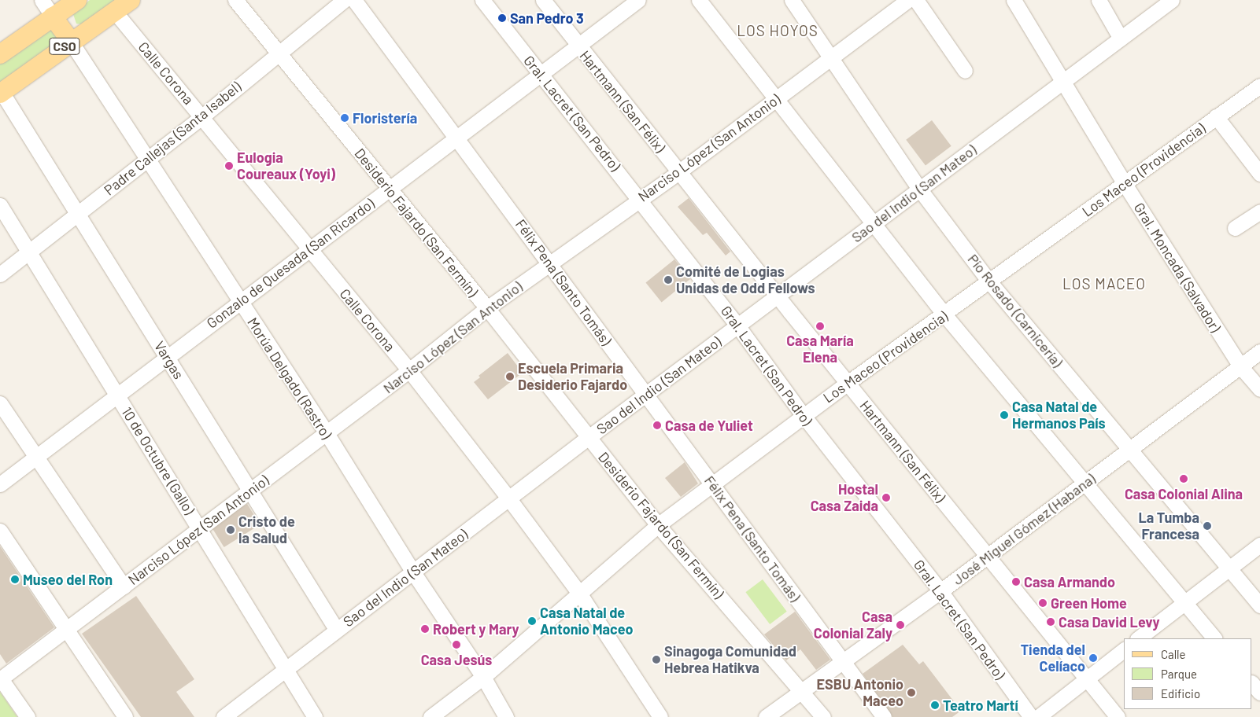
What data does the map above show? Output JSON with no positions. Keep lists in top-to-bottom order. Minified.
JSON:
{"streets":{"main road":["CSO"],"street":["Calle Corona","Hartmann (San Félix)","Gral. Lacret (San Pedro)","Padre Callejas (Santa Isabel)","Narciso López (San Antonio)","Los Maceo (Providencia)","Sao del Indio (San Mateo)","Desiderio Fajardo (San Fermín)","Gonzalo de Quesada (San Ricardo)","Gral. Moncada (Salvador)","Félix Pena (Santo Tomás)","Pío Rosado (Carnicería)","Vargas","Morúa Delgado (Rastro)","10 de Octubre (Gallo)","José Miguel Gómez (Habana)"]},"crossings":[["CSO","Calle Corona"],["CSO","Vargas"],["CSO","Morúa Delgado (Rastro)"],["Calle Corona","Padre Callejas (Santa Isabel)"],["Calle Corona","Narciso López (San Antonio)"],["Calle Corona","Los Maceo (Providencia)"],["Calle Corona","Sao del Indio (San Mateo)"],["Calle Corona","Gonzalo de Quesada (San Ricardo)"],["Hartmann (San Félix)","Narciso López (San Antonio)"],["Hartmann (San Félix)","Los Maceo (Providencia)"],["Hartmann (San Félix)","Sao del Indio (San Mateo)"],["Hartmann (San Félix)","Gonzalo de Quesada (San Ricardo)"],["Hartmann (San Félix)","José Miguel Gómez (Habana)"],["Gral. Lacret (San Pedro)","Narciso López (San Antonio)"],["Gral. Lacret (San Pedro)","Los Maceo (Providencia)"],["Gral. Lacret (San Pedro)","Sao del Indio (San Mateo)"],["Gral. Lacret (San Pedro)","Gonzalo de Quesada (San Ricardo)"],["Gral. Lacret (San Pedro)","José Miguel Gómez (Habana)"],["Padre Callejas (Santa Isabel)","Desiderio Fajardo (San Fermín)"],["Padre Callejas (Santa Isabel)","Vargas"],["Padre Callejas (Santa Isabel)","Morúa Delgado (Rastro)"],["Padre Callejas (Santa Isabel)","10 de Octubre (Gallo)"],["Narciso López (San Antonio)","Desiderio Fajardo (San Fermín)"],["Narciso López (San Antonio)","Félix Pena (Santo Tomás)"],["Narciso López (San Antonio)","Pío Rosado (Carnicería)"],["Narciso López (San Antonio)","Vargas"],["Narciso López (San Antonio)","Morúa Delgado (Rastro)"],["Narciso López (San Antonio)","10 de Octubre (Gallo)"],["Los Maceo (Providencia)","Desiderio Fajardo (San Fermín)"],["Los Maceo (Providencia)","Gral. Moncada (Salvador)"],["Los Maceo (Providencia)","Félix Pena (Santo Tomás)"],["Los Maceo (Providencia)","Pío Rosado (Carnicería)"],["Los Maceo (Providencia)","Morúa Delgado (Rastro)"],["Sao del Indio (San Mateo)","Desiderio Fajardo (San Fermín)"],["Sao del Indio (San Mateo)","Gral. Moncada (Salvador)"],["Sao del Indio (San Mateo)","Félix Pena (Santo Tomás)"],["Sao del Indio (San Mateo)","Pío Rosado (Carnicería)"],["Sao del Indio (San Mateo)","Vargas"],["Sao del Indio (San Mateo)","Morúa Delgado (Rastro)"],["Sao del Indio (San Mateo)","10 de Octubre (Gallo)"],["Desiderio Fajardo (San Fermín)","Gonzalo de Quesada (San Ricardo)"],["Desiderio Fajardo (San Fermín)","José Miguel Gómez (Habana)"],["Gonzalo de Quesada (San Ricardo)","Félix Pena (Santo Tomás)"],["Gonzalo de Quesada (San Ricardo)","Vargas"],["Gonzalo de Quesada (San Ricardo)","Morúa Delgado (Rastro)"],["Gonzalo de Quesada (San Ricardo)","10 de Octubre (Gallo)"],["Gral. Moncada (Salvador)","José Miguel Gómez (Habana)"],["Félix Pena (Santo Tomás)","José Miguel Gómez (Habana)"],["Pío Rosado (Carnicería)","José Miguel Gómez (Habana)"]],"districts":["LOS HOYOS","LOS MACEO"],"places":["San Pedro 3","Floristería","Eulogia Coureaux (Yoyi)","Comité de Logias Unidas de Odd Fellows","Casa María Elena","Escuela Primaria Desiderio Fajardo","Casa Natal de Hermanos País","Casa de Yuliet","Casa Colonial Alina","Hostal Casa Zaida","La Tumba Francesa","Cristo de la Salud","Museo del Ron","Casa Armando","Green Home","Casa Natal de Antonio Maceo","Casa David Levy","Casa Colonial Zaly","Robert y Mary","Casa Jesús","Tienda del Celíaco","Sinagoga Comunidad Hebrea Hatikva","ESBU Antonio Maceo","Teatro Martí"],"legend":["Calle","Parque","Edificio"]}
